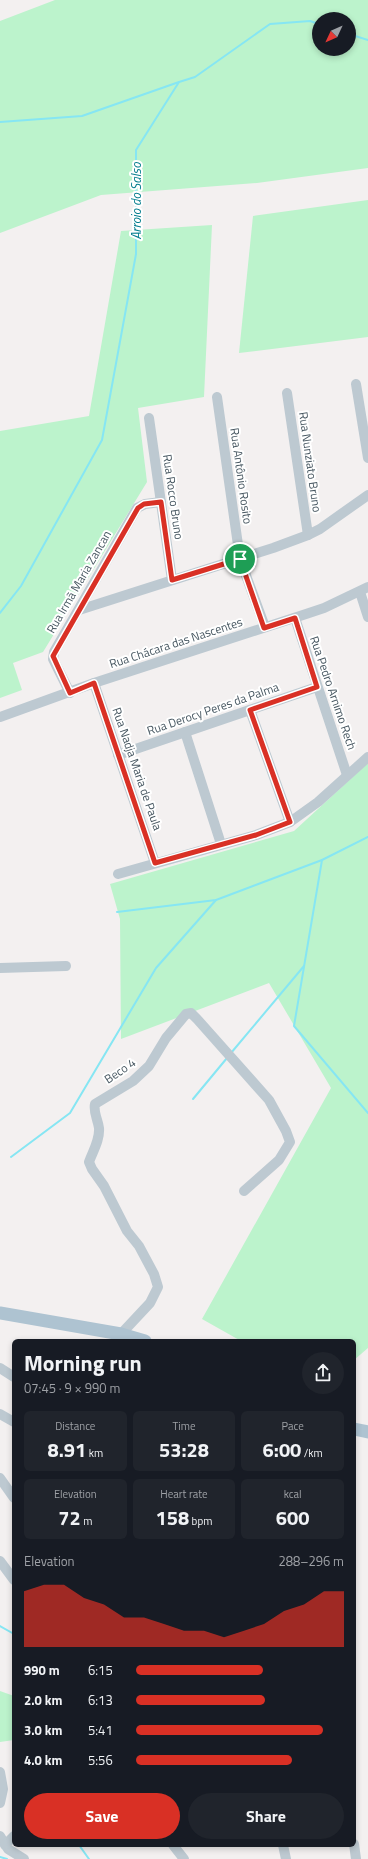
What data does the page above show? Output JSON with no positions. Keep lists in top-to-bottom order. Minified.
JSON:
{"streets":{"street":["Rua Nunziato Bruno","Rua Antônio Rosito","Rua Rocco Bruno","Rua Irmã Maria Zancan","Rua Chácara das Nascentes","Rua Pedro Arnimo Rech","Rua Derocy Peres da Palma","Rua Nadja Maria de Paula","Beco 4"]},"crossings":[["Rua Antônio Rosito","Rua Chácara das Nascentes"],["Rua Rocco Bruno","Rua Irmã Maria Zancan"],["Rua Irmã Maria Zancan","Rua Chácara das Nascentes"],["Rua Chácara das Nascentes","Rua Pedro Arnimo Rech"],["Rua Chácara das Nascentes","Rua Nadja Maria de Paula"],["Rua Pedro Arnimo Rech","Rua Derocy Peres da Palma"],["Rua Derocy Peres da Palma","Rua Nadja Maria de Paula"]],"water":["Arroio do Salso"],"north":"bottom left","page":{"heading":["Morning run","07:45 · 9 × 990 m"],"stats":[["Distance","8.91 km"],["Time","53:28"],["Pace","6:00 /km"],["Elevation","72 m"],["Heart rate","158 bpm"],["kcal","600"]],"chart":["Elevation","288–296 m"],"list":[{"name":"990 m","note":"6:15"},{"name":"2.0 km","note":"6:13"},{"name":"3.0 km","note":"5:41"},{"name":"4.0 km","note":"5:56"}],"buttons":["Save","Share"]}}
